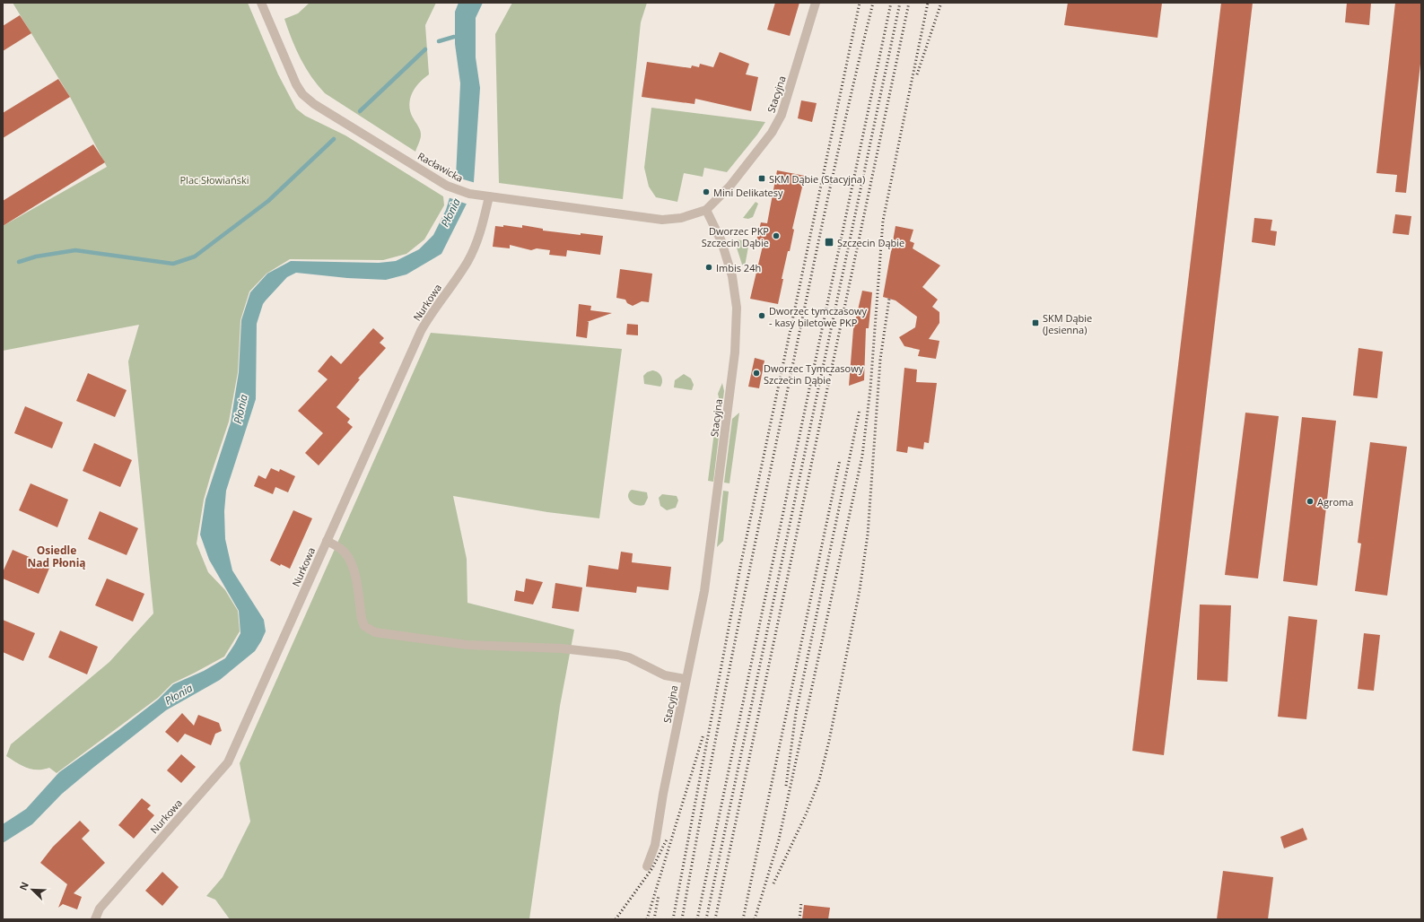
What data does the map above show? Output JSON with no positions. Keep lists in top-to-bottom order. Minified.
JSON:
{"streets":{"street":["Stacyjna","Racławicka","Nurkowa"]},"crossings":[["Stacyjna","Racławicka"],["Racławicka","Nurkowa"]],"districts":["Osiedle Nad Płonią"],"water":["Płonia"],"parks":["Plac Słowiański"],"places":{"transit":["SKM Dąbie (Stacyjna)","Szczecin Dąbie","SKM Dąbie (Jesienna)"],"other":["Mini Delikatesy","Dworzec PKP Szczecin Dąbie","Imbis 24h","Dworzec tymczasowy - kasy biletowe PKP","Dworzec Tymczasowy Szczecin Dąbie","Agroma"]},"north":"top left"}
